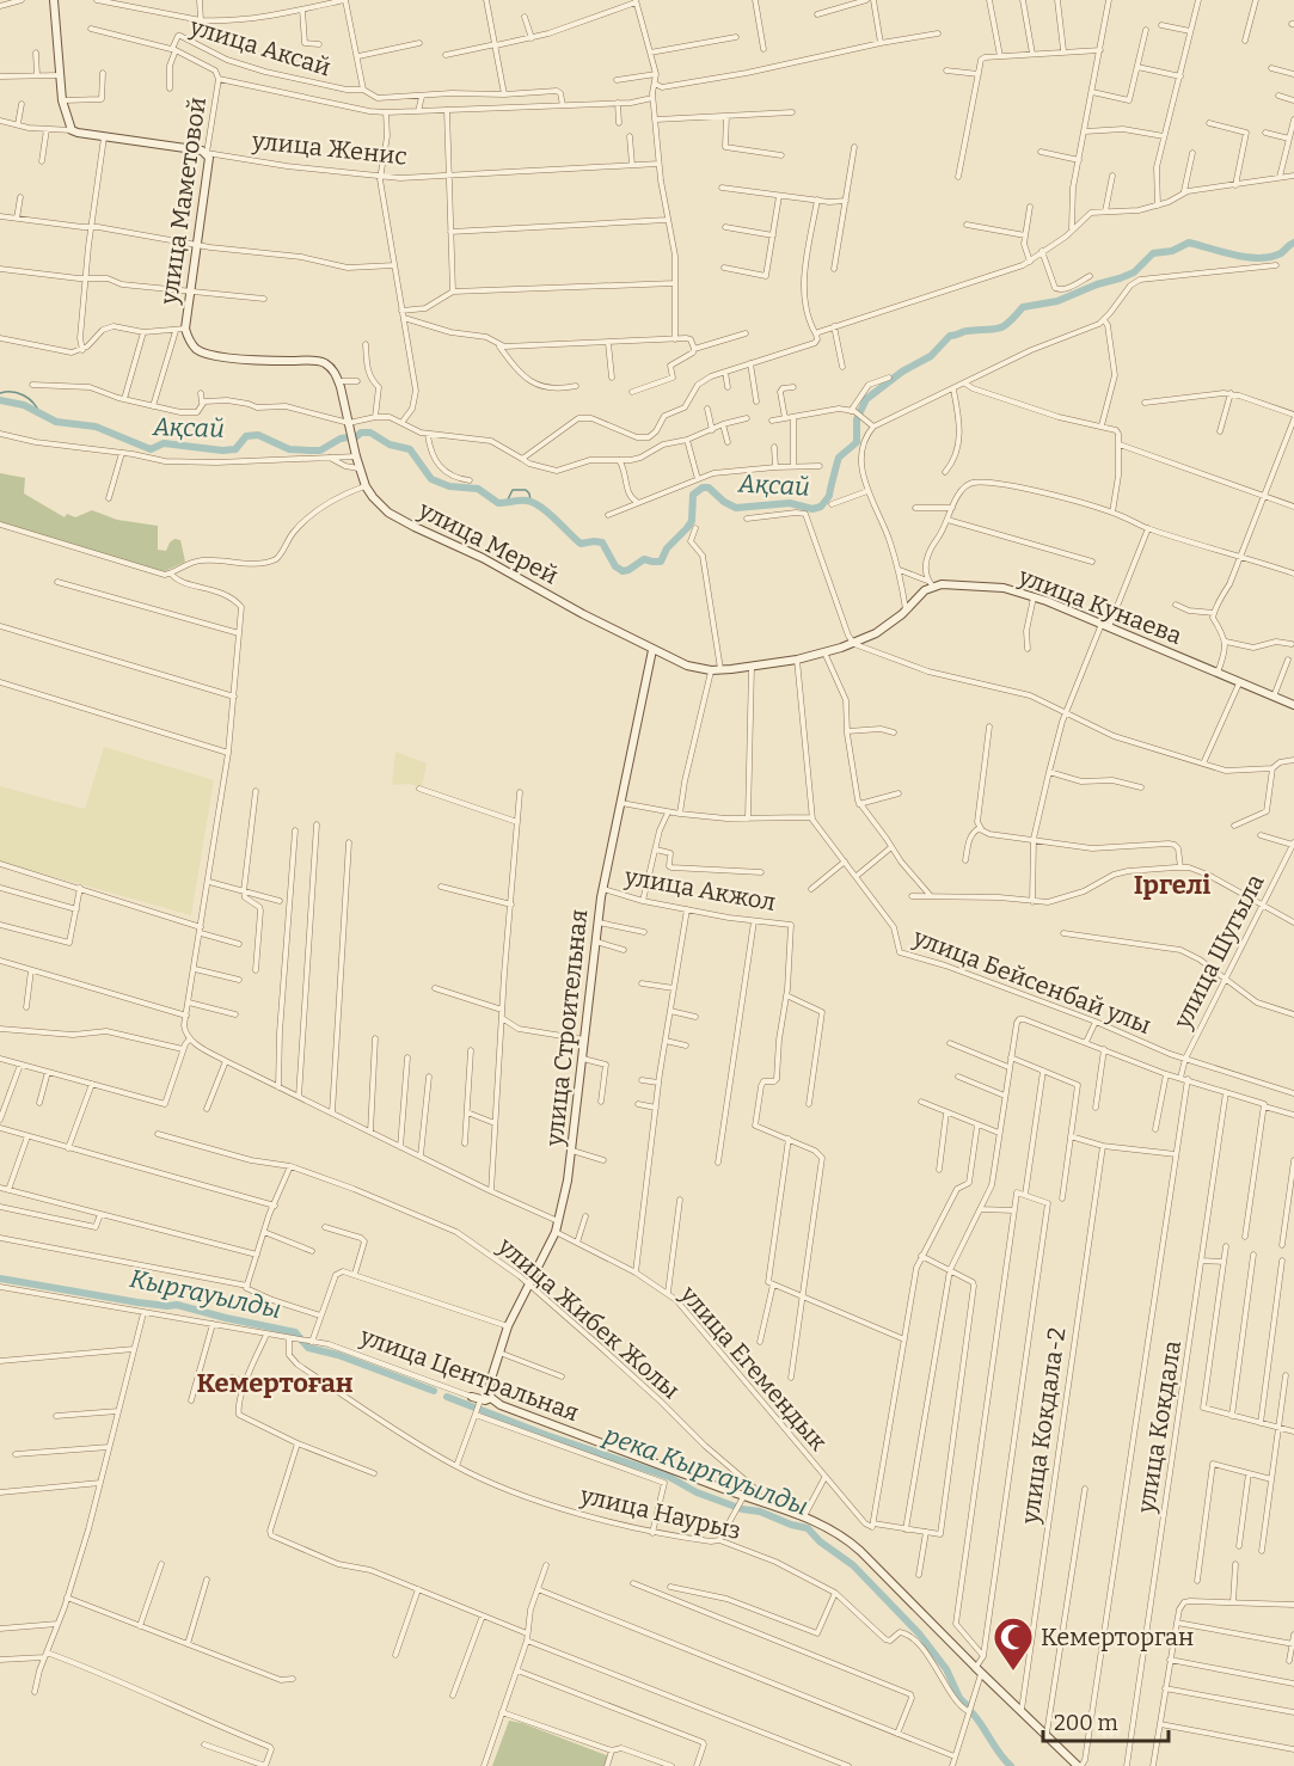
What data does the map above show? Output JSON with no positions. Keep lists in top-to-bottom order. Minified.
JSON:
{"streets":{"main road":["улица Женис","улица Маметовой","улица Мерей","улица Кунаева","улица Строительная","улица Центральная"],"street":["улица Аксай","улица Акжол","улица Шугыла","улица Бейсенбай улы","улица Жибек Жолы","улица Егемендык","улица Кокдала-2","улица Кокдала","улица Наурыз"]},"crossings":[["улица Аксай","улица Маметовой"],["улица Женис","улица Маметовой"],["улица Мерей","улица Строительная"],["улица Акжол","улица Строительная"],["улица Шугыла","улица Бейсенбай улы"],["улица Строительная","улица Жибек Жолы"],["улица Строительная","улица Егемендык"],["улица Строительная","улица Центральная"],["улица Жибек Жолы","улица Центральная"],["улица Центральная","улица Кокдала-2"],["улица Центральная","улица Наурыз"]],"districts":["Іргелі","Кемертоған"],"water":["Ақсай","Кыргауылды","река Кыргауылды"],"places":{"mosque":["Кемерторган"]},"scale_bar":"200 m"}
